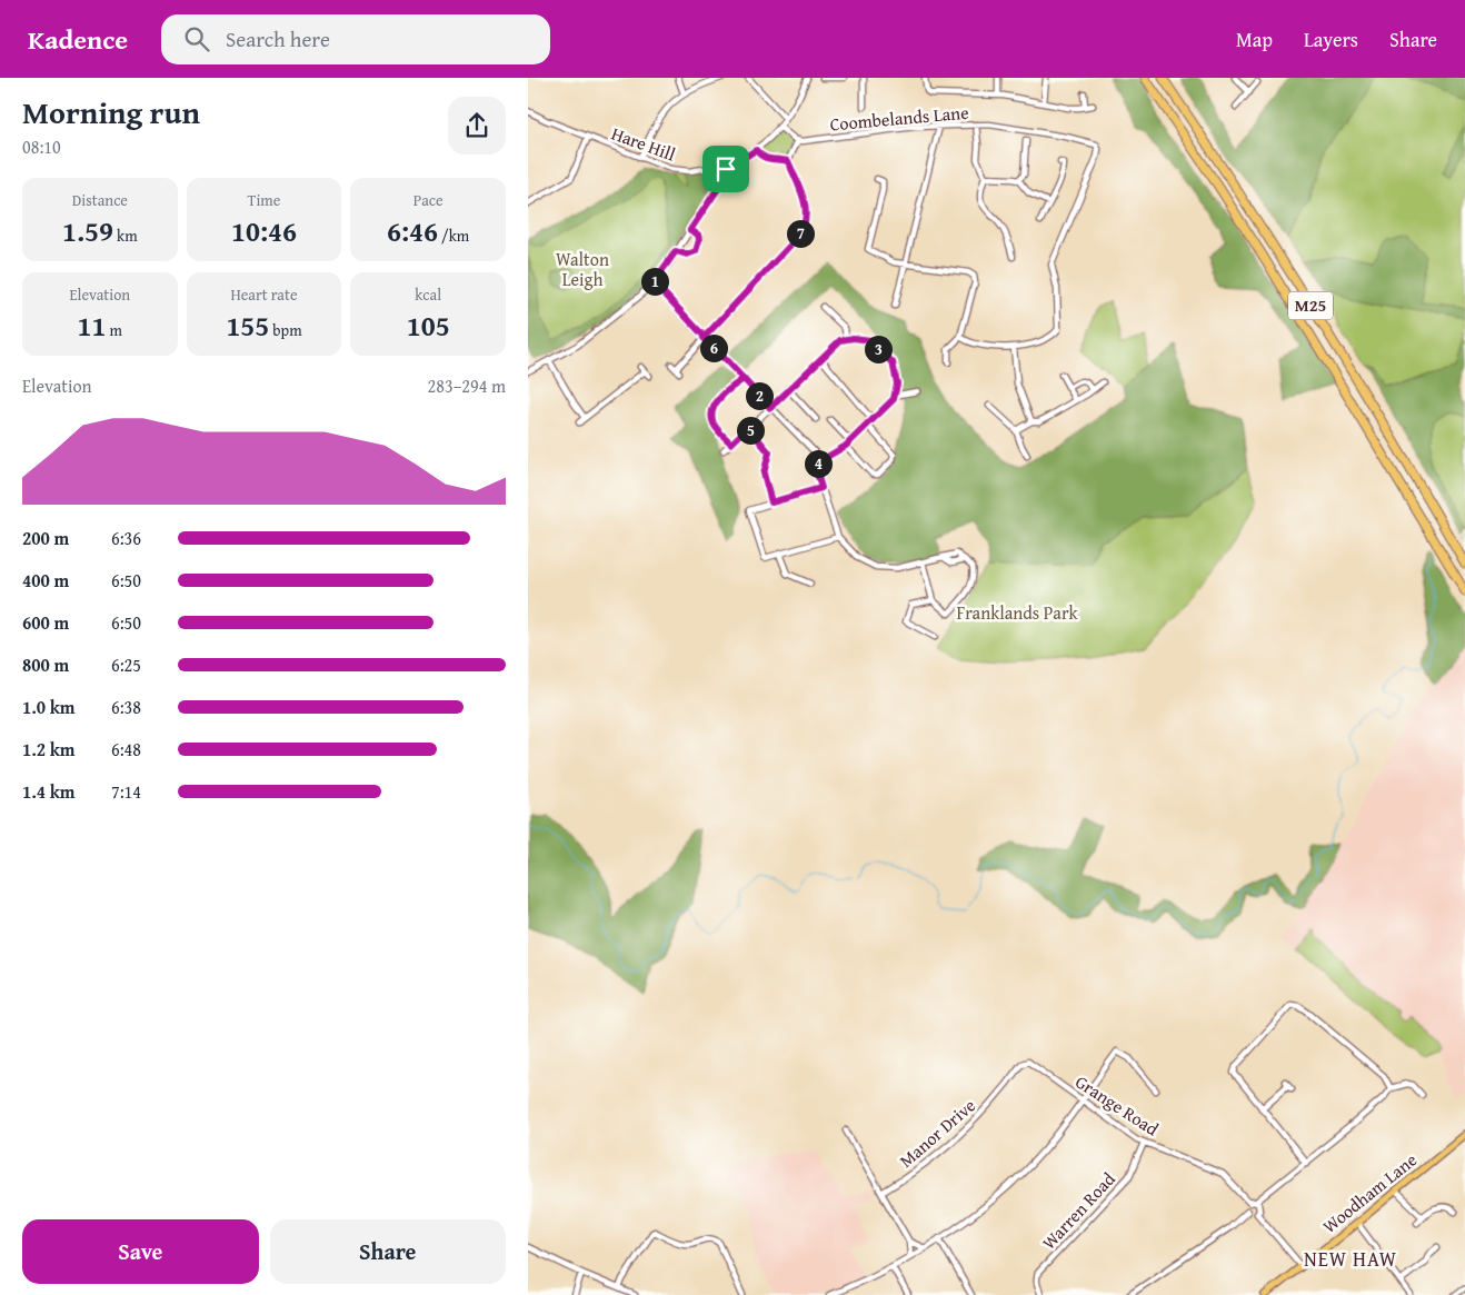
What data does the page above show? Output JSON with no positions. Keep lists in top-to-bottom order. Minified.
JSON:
{"streets":{"highway":["M25"],"main road":["Woodham Lane"],"street":["Coombelands Lane","Hare Hill","Grange Road","Manor Drive","Warren Road"]},"crossings":[["Grange Road","Manor Drive"],["Grange Road","Warren Road"]],"districts":["NEW HAW"],"parks":["Walton Leigh","Franklands Park"],"page":{"header":"Kadence","search":"Search here","nav":["Map","Layers","Share"],"heading":["Morning run","08:10"],"stats":[["Distance","1.59 km"],["Time","10:46"],["Pace","6:46 /km"],["Elevation","11 m"],["Heart rate","155 bpm"],["kcal","105"]],"pins":["7","1","6","3","2","5","4"],"chart":["Elevation","283–294 m"],"list":[{"name":"200 m","note":"6:36"},{"name":"400 m","note":"6:50"},{"name":"600 m","note":"6:50"},{"name":"800 m","note":"6:25"},{"name":"1.0 km","note":"6:38"},{"name":"1.2 km","note":"6:48"},{"name":"1.4 km","note":"7:14"}],"buttons":["Save","Share"]}}
